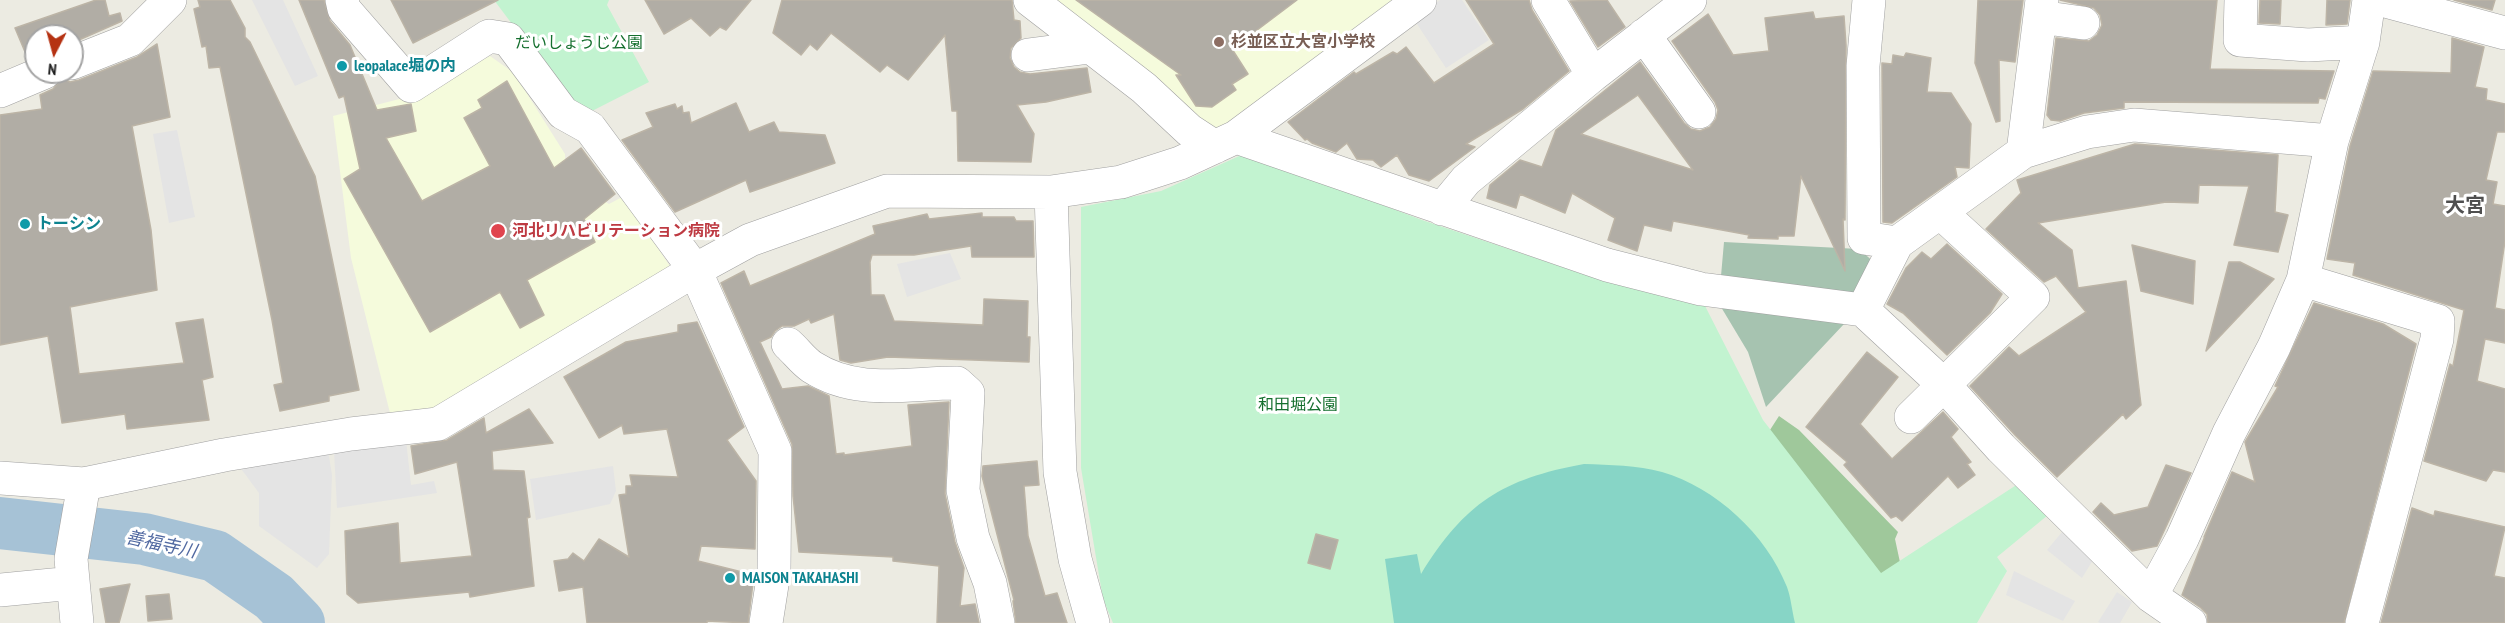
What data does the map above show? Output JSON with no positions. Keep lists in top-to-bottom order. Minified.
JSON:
{"districts":["大宮"],"water":["善福寺川"],"parks":["だいしょうじ公園","和田堀公園"],"places":["杉並区立大宮小学校","leopalace堀の内","トーシン","河北リハビリテーション病院","MAISON TAKAHASHI"],"north":"bottom"}
